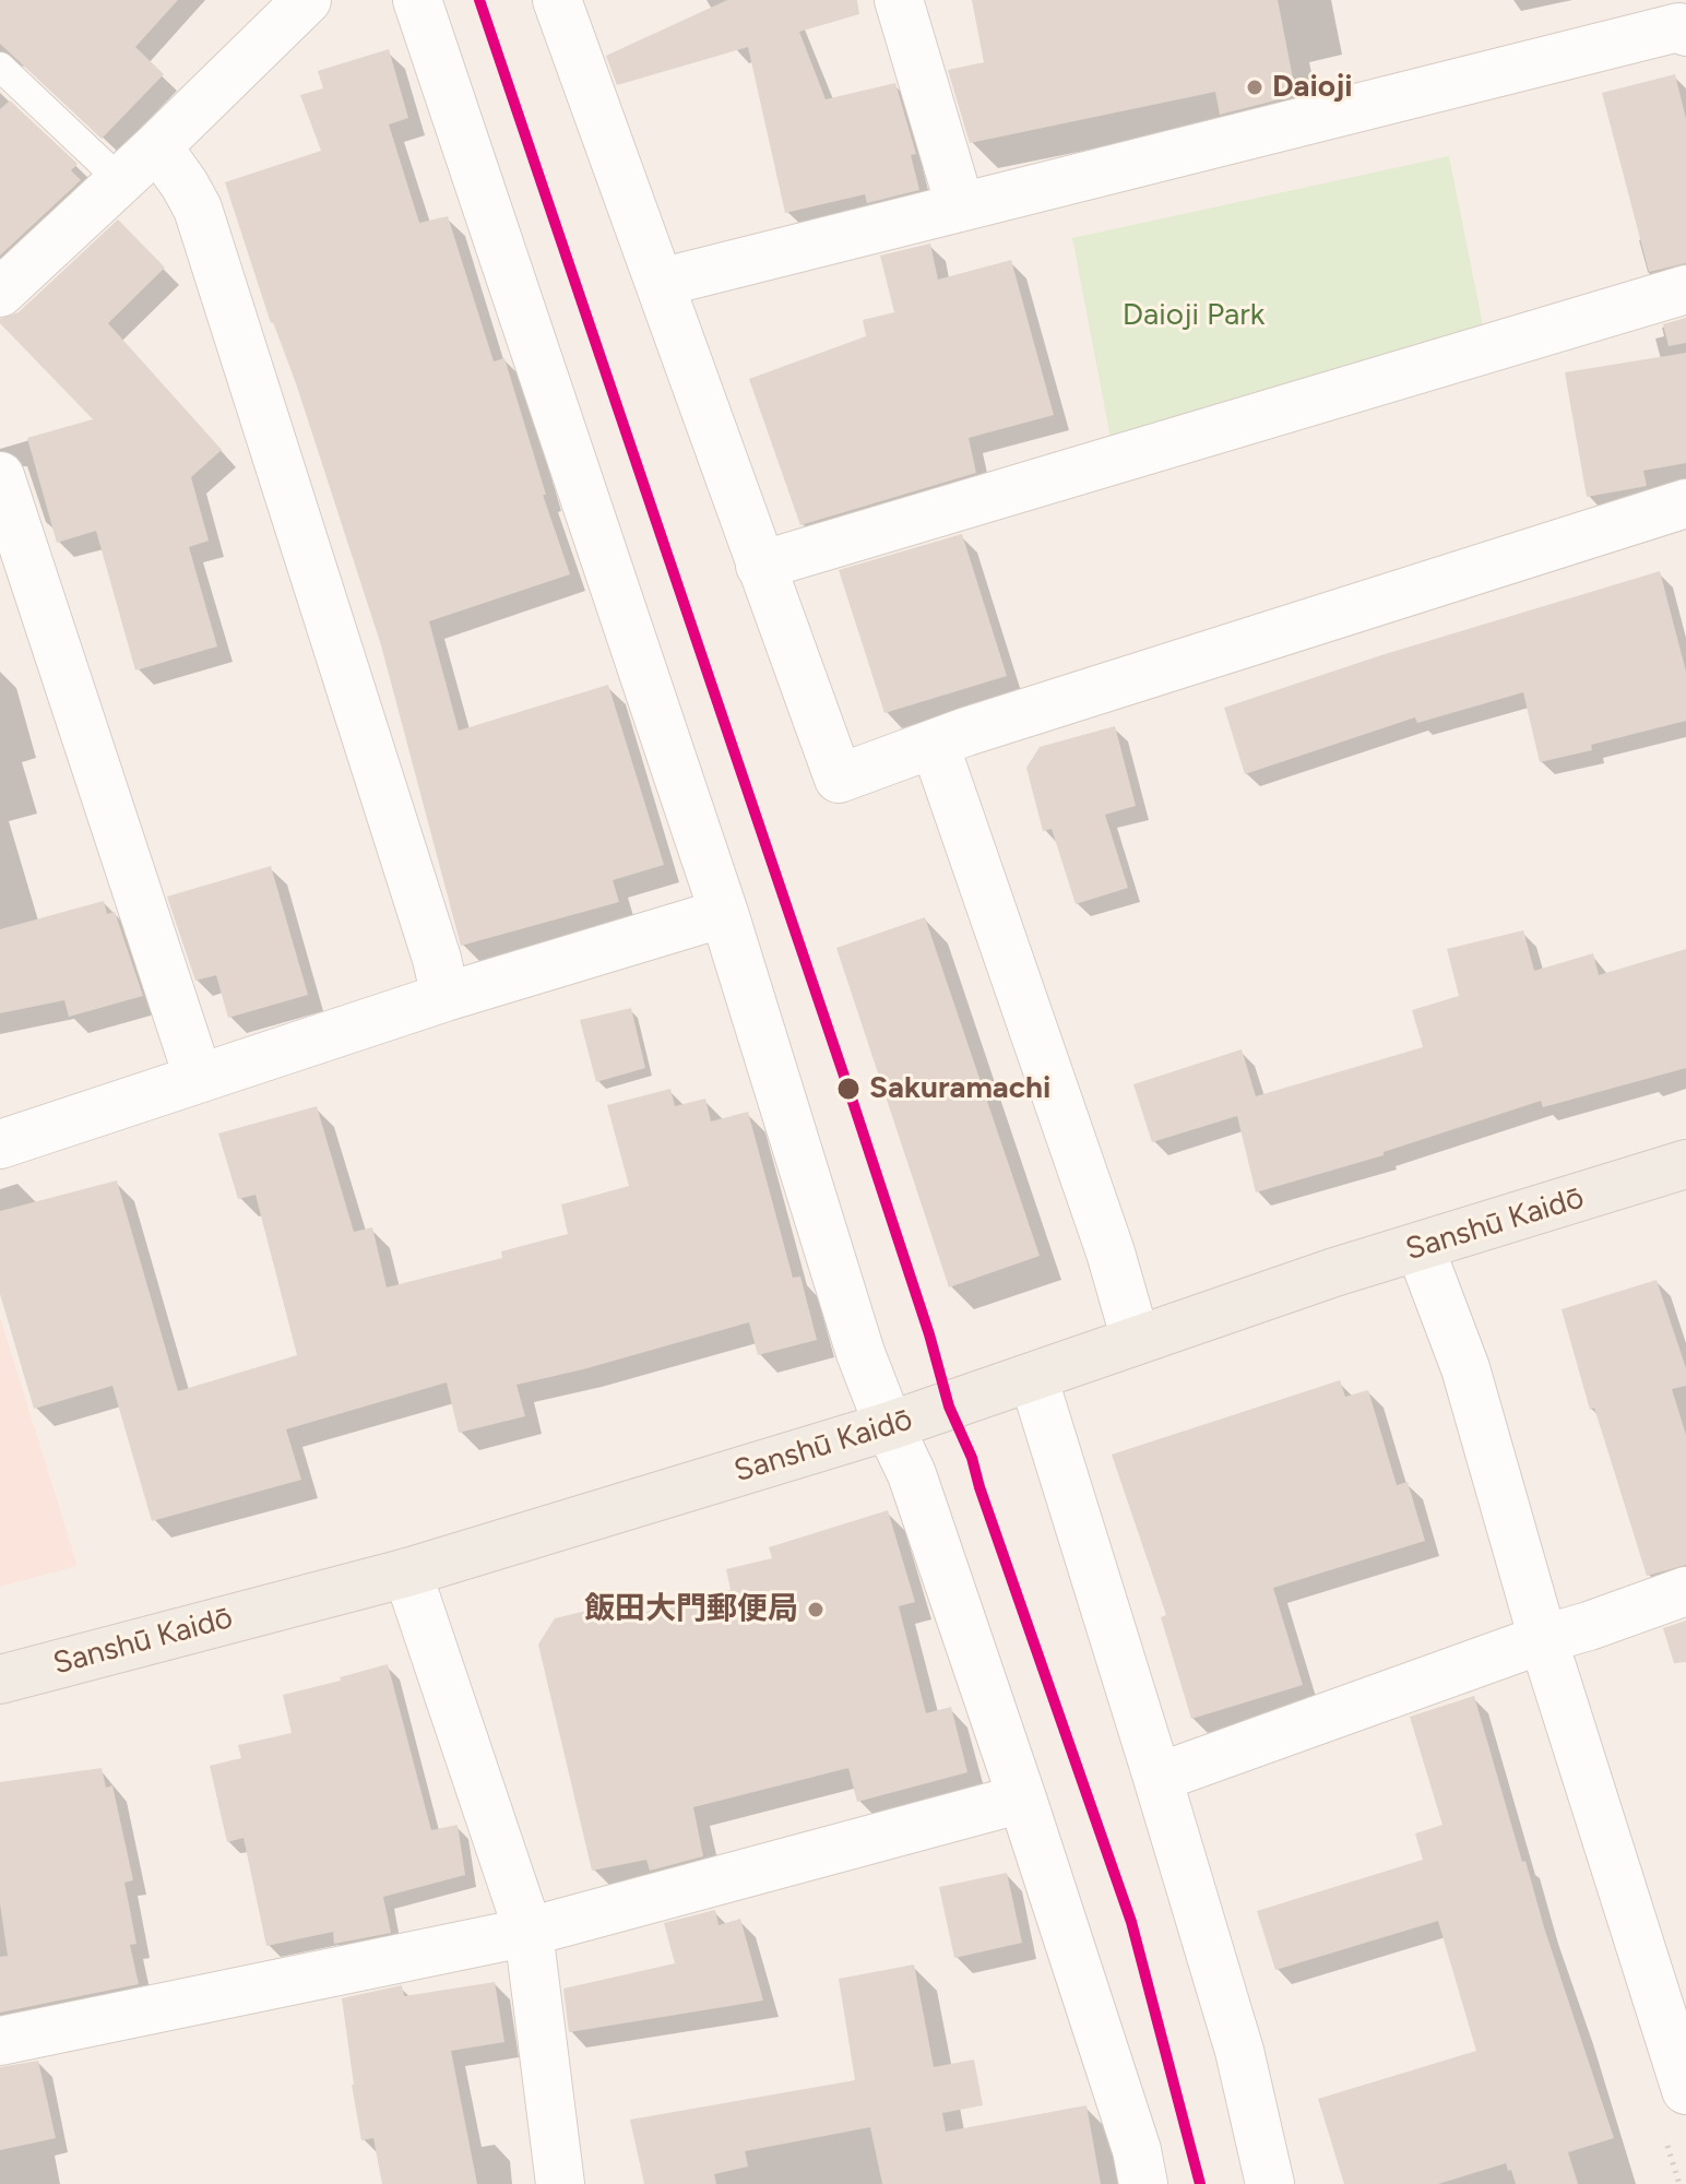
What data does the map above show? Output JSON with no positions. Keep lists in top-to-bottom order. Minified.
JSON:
{"streets":{"main road":["Sanshū Kaidō"]},"parks":["Daioji Park"],"places":["Daioji","Sakuramachi","飯田大門郵便局"]}
